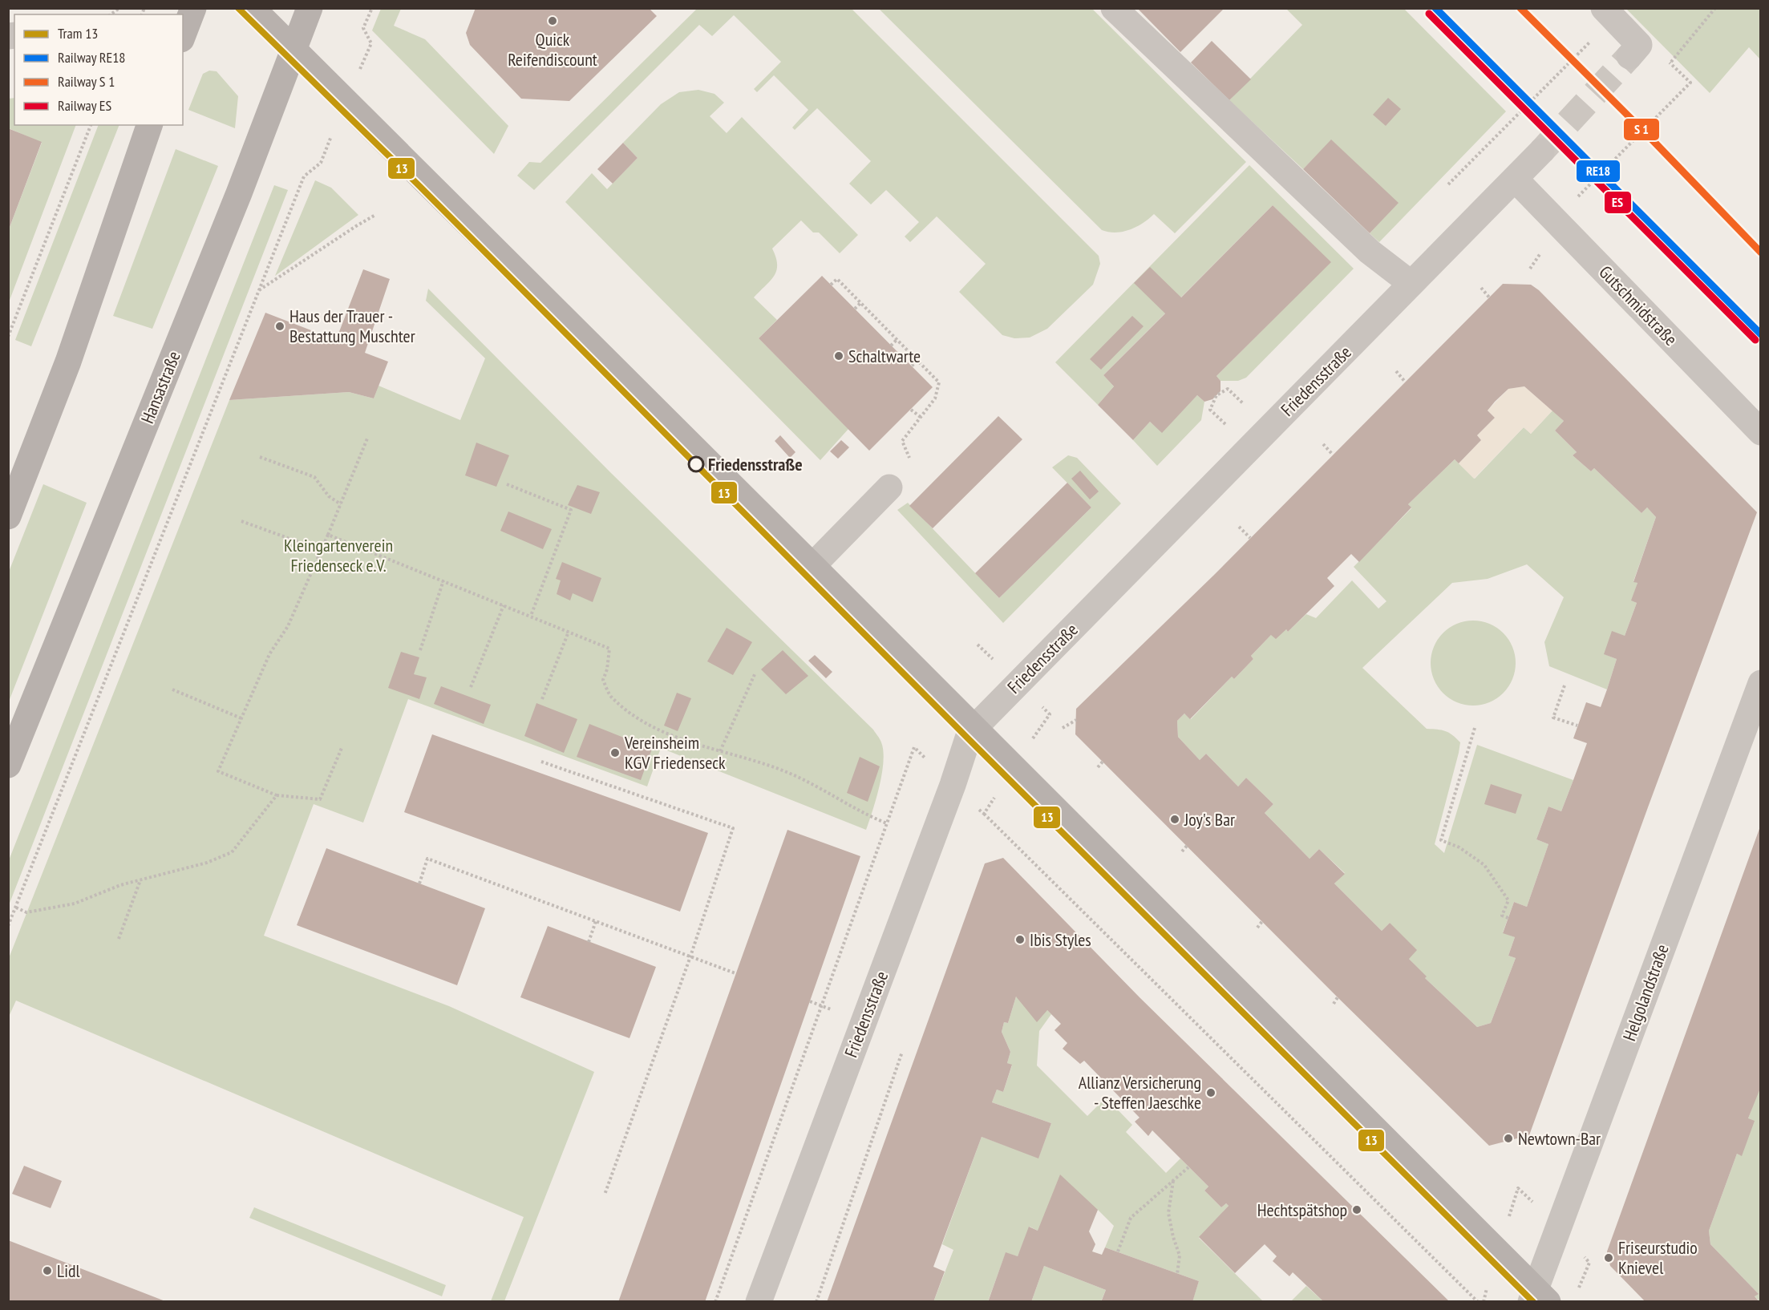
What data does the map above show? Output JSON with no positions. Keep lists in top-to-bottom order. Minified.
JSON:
{"streets":{"main road":["Hansastraße"],"street":["Gutschmidstraße","Friedensstraße","Helgolandstraße"]},"crossings":[["Gutschmidstraße","Friedensstraße"]],"parks":["Kleingartenverein Friedenseck e.V."],"places":["Quick Reifendiscount","Haus der Trauer - Bestattung Muschter","Schaltwarte","Friedensstraße","Vereinsheim KGV Friedenseck","Joy's Bar","Ibis Styles","Allianz Versicherung - Steffen Jaeschke","Newtown-Bar","Hechtspätshop","Friseurstudio Knievel","Lidl"],"lines":["tram line 13","rail line RE18","rail line ES"],"legend":["Tram 13","Railway RE18","Railway S 1","Railway ES"]}
